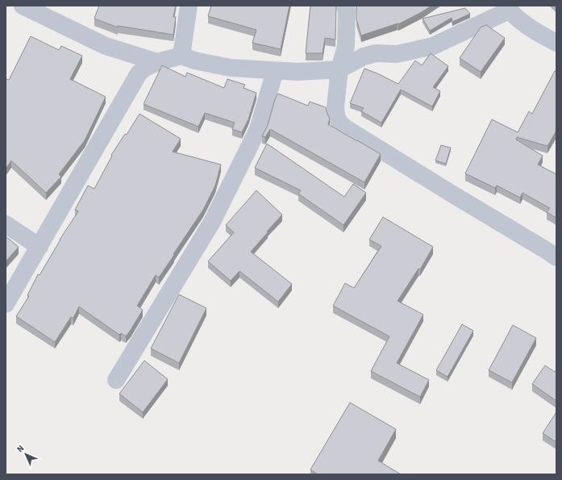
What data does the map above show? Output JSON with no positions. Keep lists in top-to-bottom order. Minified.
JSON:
{"north":"top left"}
